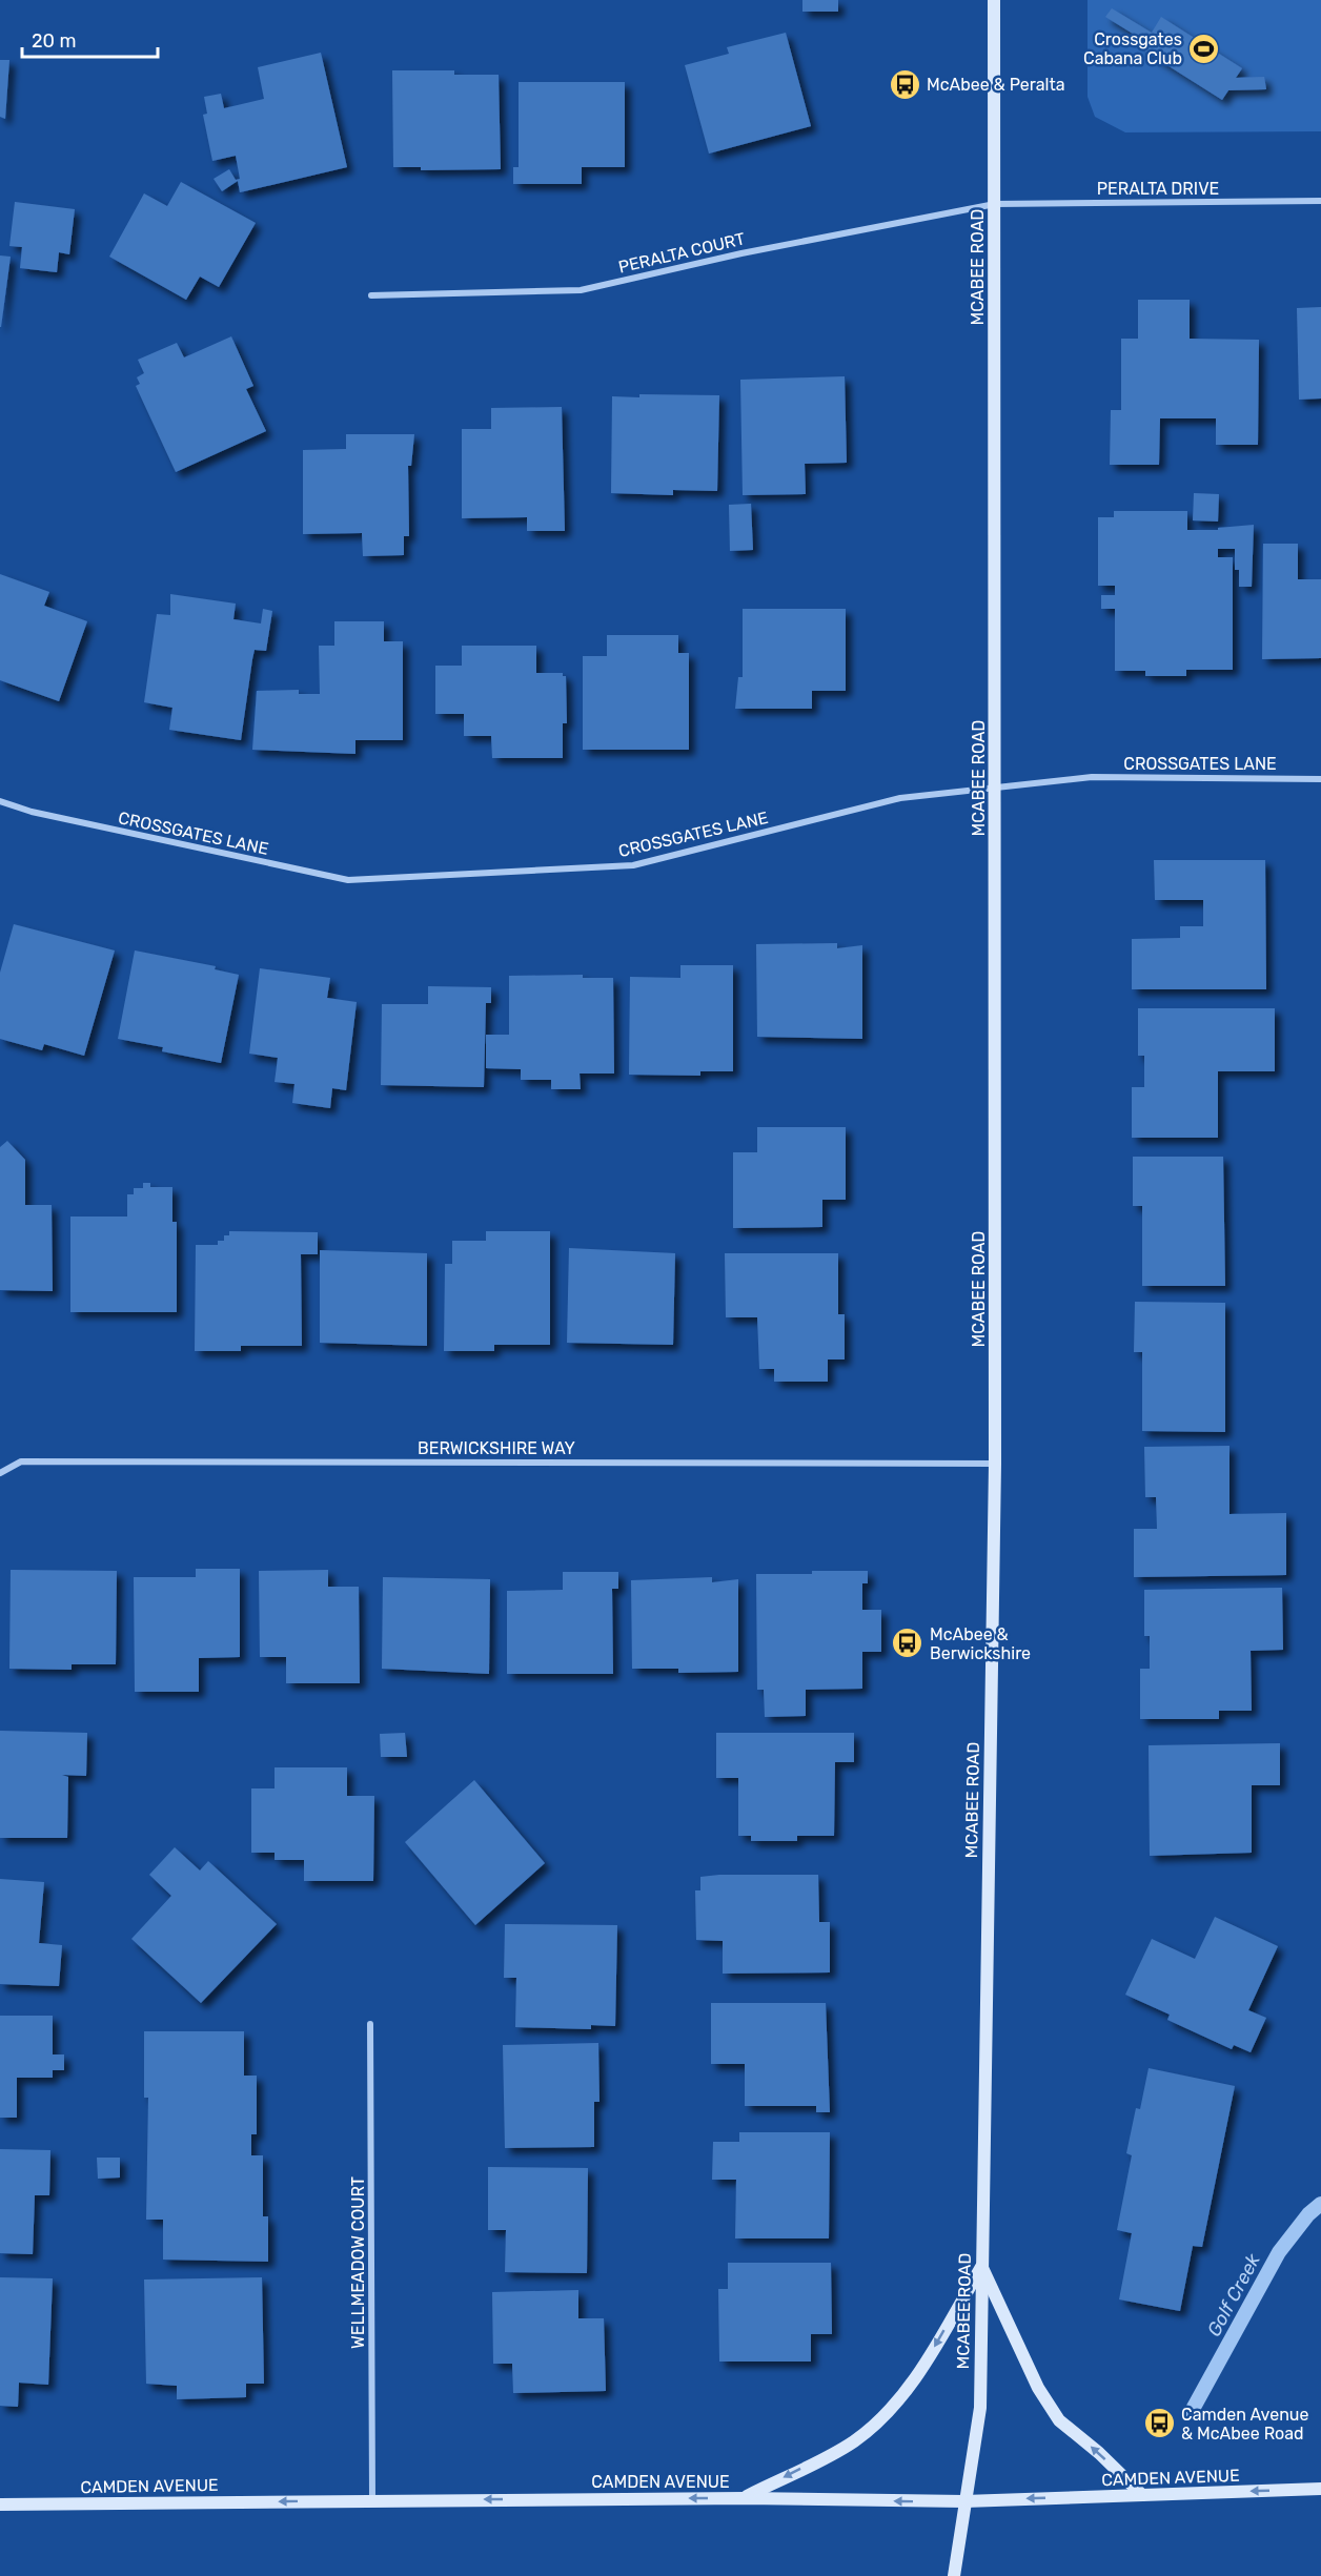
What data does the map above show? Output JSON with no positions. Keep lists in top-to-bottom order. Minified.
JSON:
{"streets":{"street":["PERALTA DRIVE","PERALTA COURT","MCABEE ROAD","CROSSGATES LANE","BERWICKSHIRE WAY","WELLMEADOW COURT","CAMDEN AVENUE"]},"crossings":[["PERALTA DRIVE","PERALTA COURT"],["PERALTA DRIVE","MCABEE ROAD"],["PERALTA COURT","MCABEE ROAD"],["MCABEE ROAD","CROSSGATES LANE"],["MCABEE ROAD","BERWICKSHIRE WAY"],["MCABEE ROAD","CAMDEN AVENUE"],["WELLMEADOW COURT","CAMDEN AVENUE"]],"one_way":["CAMDEN AVENUE"],"water":["Golf Creek"],"places":{"sports":["Crossgates Cabana Club"],"bus stop":["McAbee & Peralta","McAbee & Berwickshire","Camden Avenue & McAbee Road"]},"scale_bar":"20 m"}
